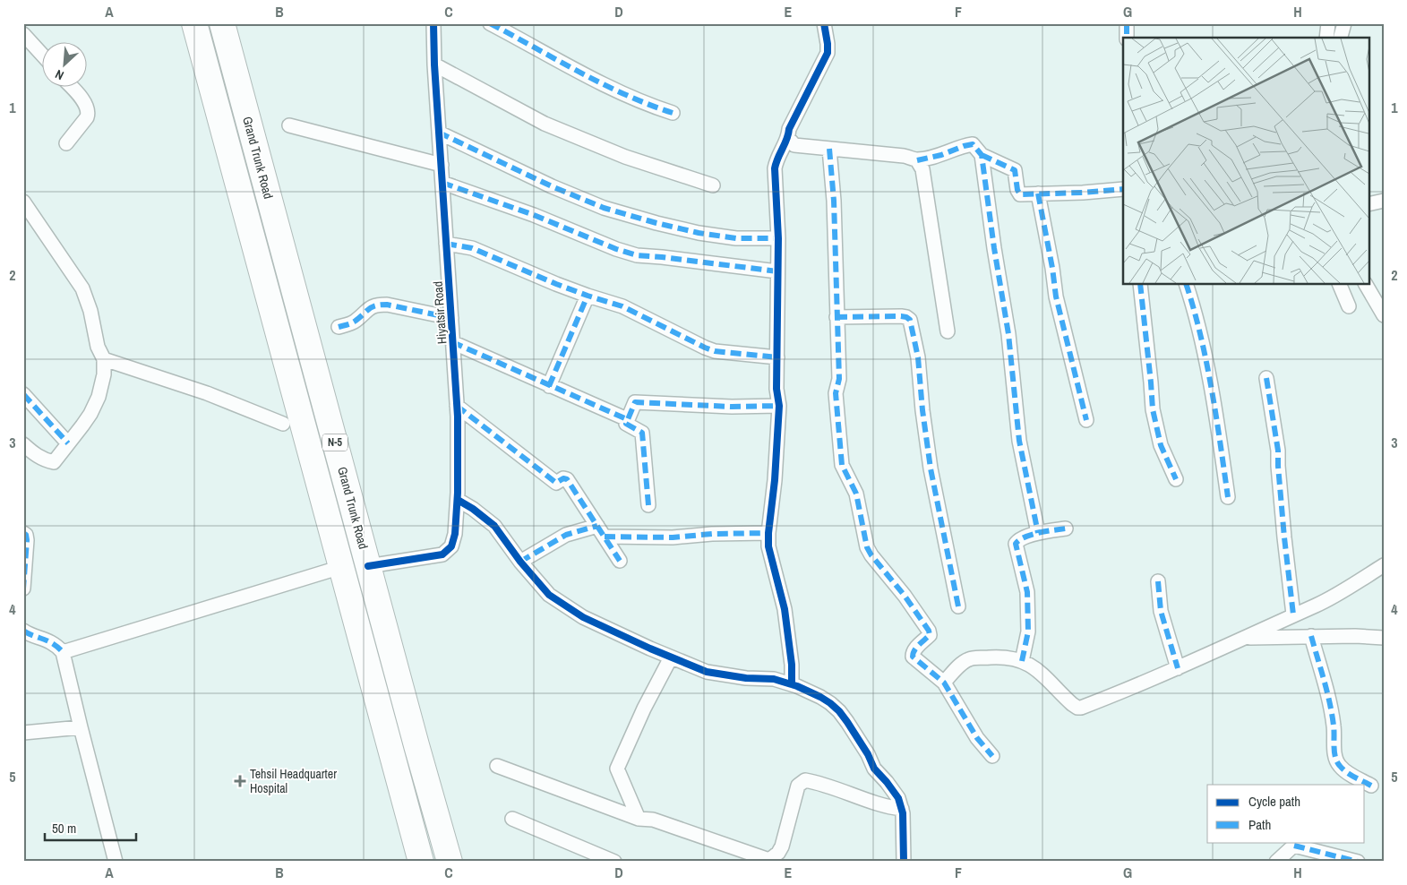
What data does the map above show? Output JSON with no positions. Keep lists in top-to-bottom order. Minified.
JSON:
{"streets":{"highway":["Grand Trunk Road","N-5"],"street":["Hiyatsir Road"]},"crossings":[["Grand Trunk Road","Hiyatsir Road"]],"places":{"health":["Tehsil Headquarter Hospital"]},"legend":["Cycle path","Path"],"scale_bar":"50 m","north":"bottom left","grid":{"columns":["A","B","C","D","E","F","G","H"],"rows":["1","2","3","4","5"]}}
